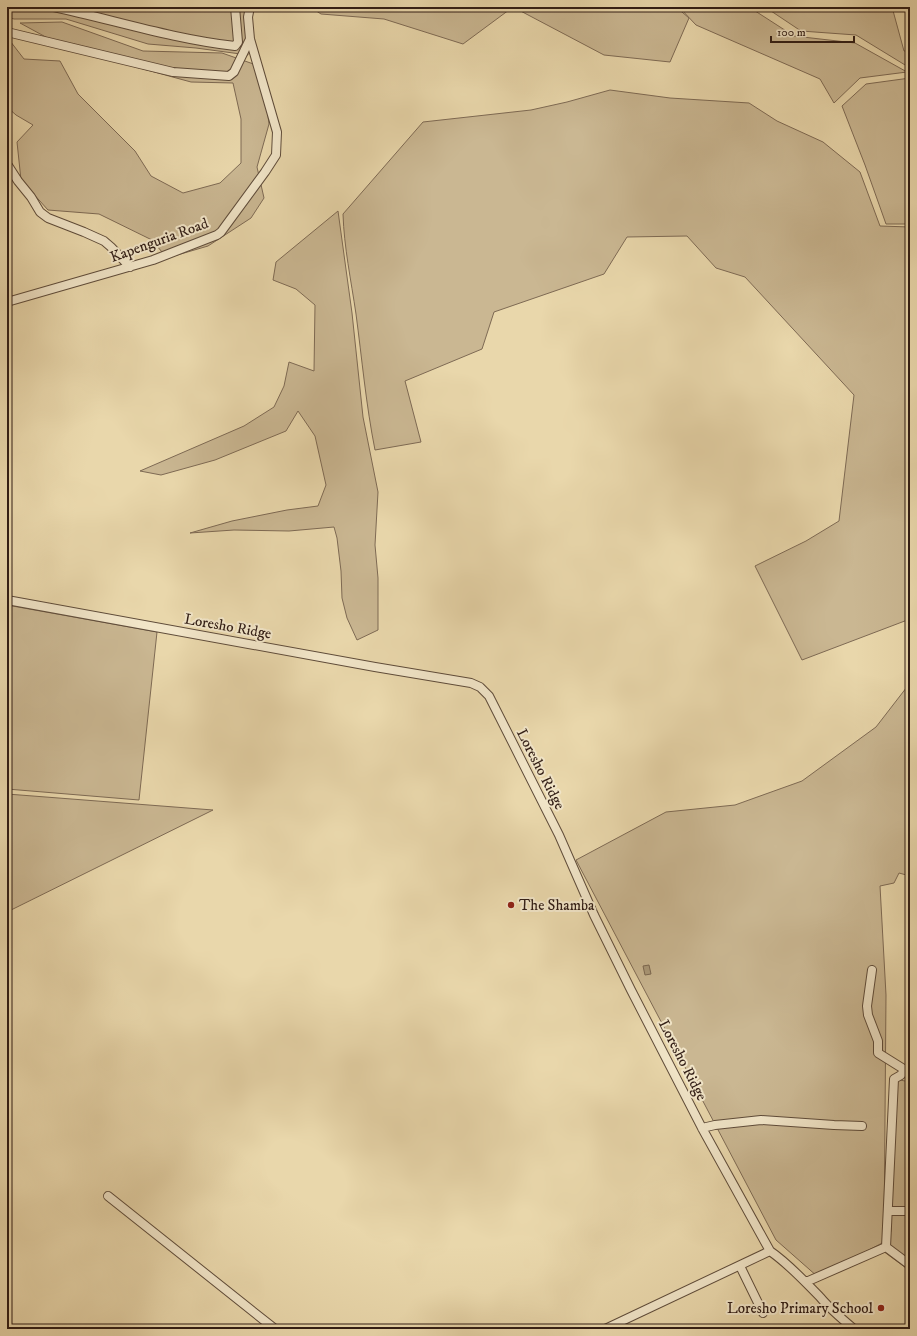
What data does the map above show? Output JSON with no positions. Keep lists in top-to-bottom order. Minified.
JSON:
{"streets":{"street":["Kapenguria Road","Loresho Ridge"]},"places":["The Shamba","Loresho Primary School"],"scale_bar":"100 m"}
